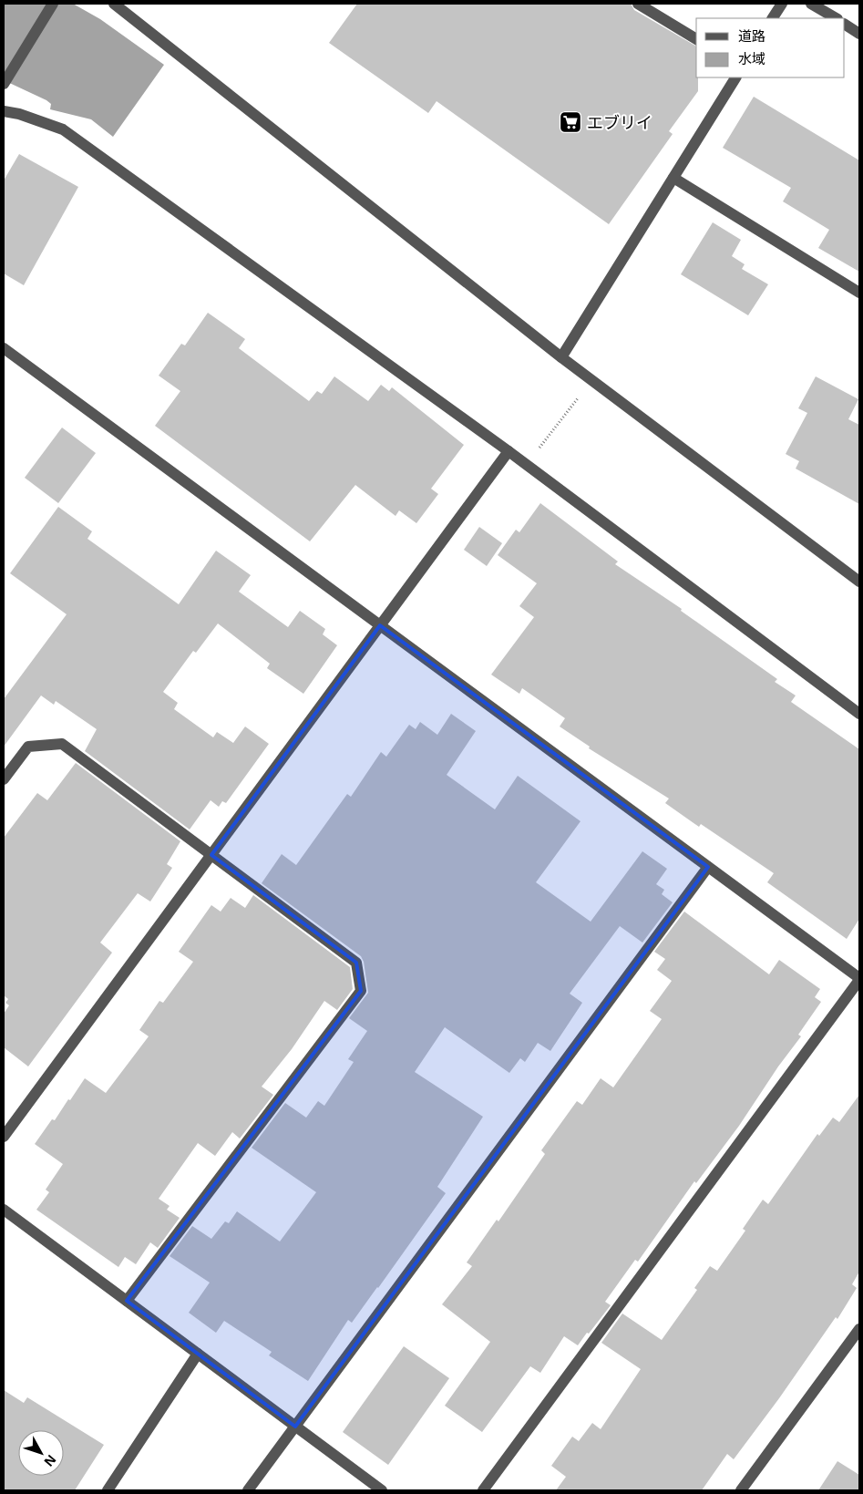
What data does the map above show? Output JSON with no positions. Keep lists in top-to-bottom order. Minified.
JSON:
{"places":{"supermarket":["エブリイ"]},"legend":["道路","水域"],"north":"bottom right"}
